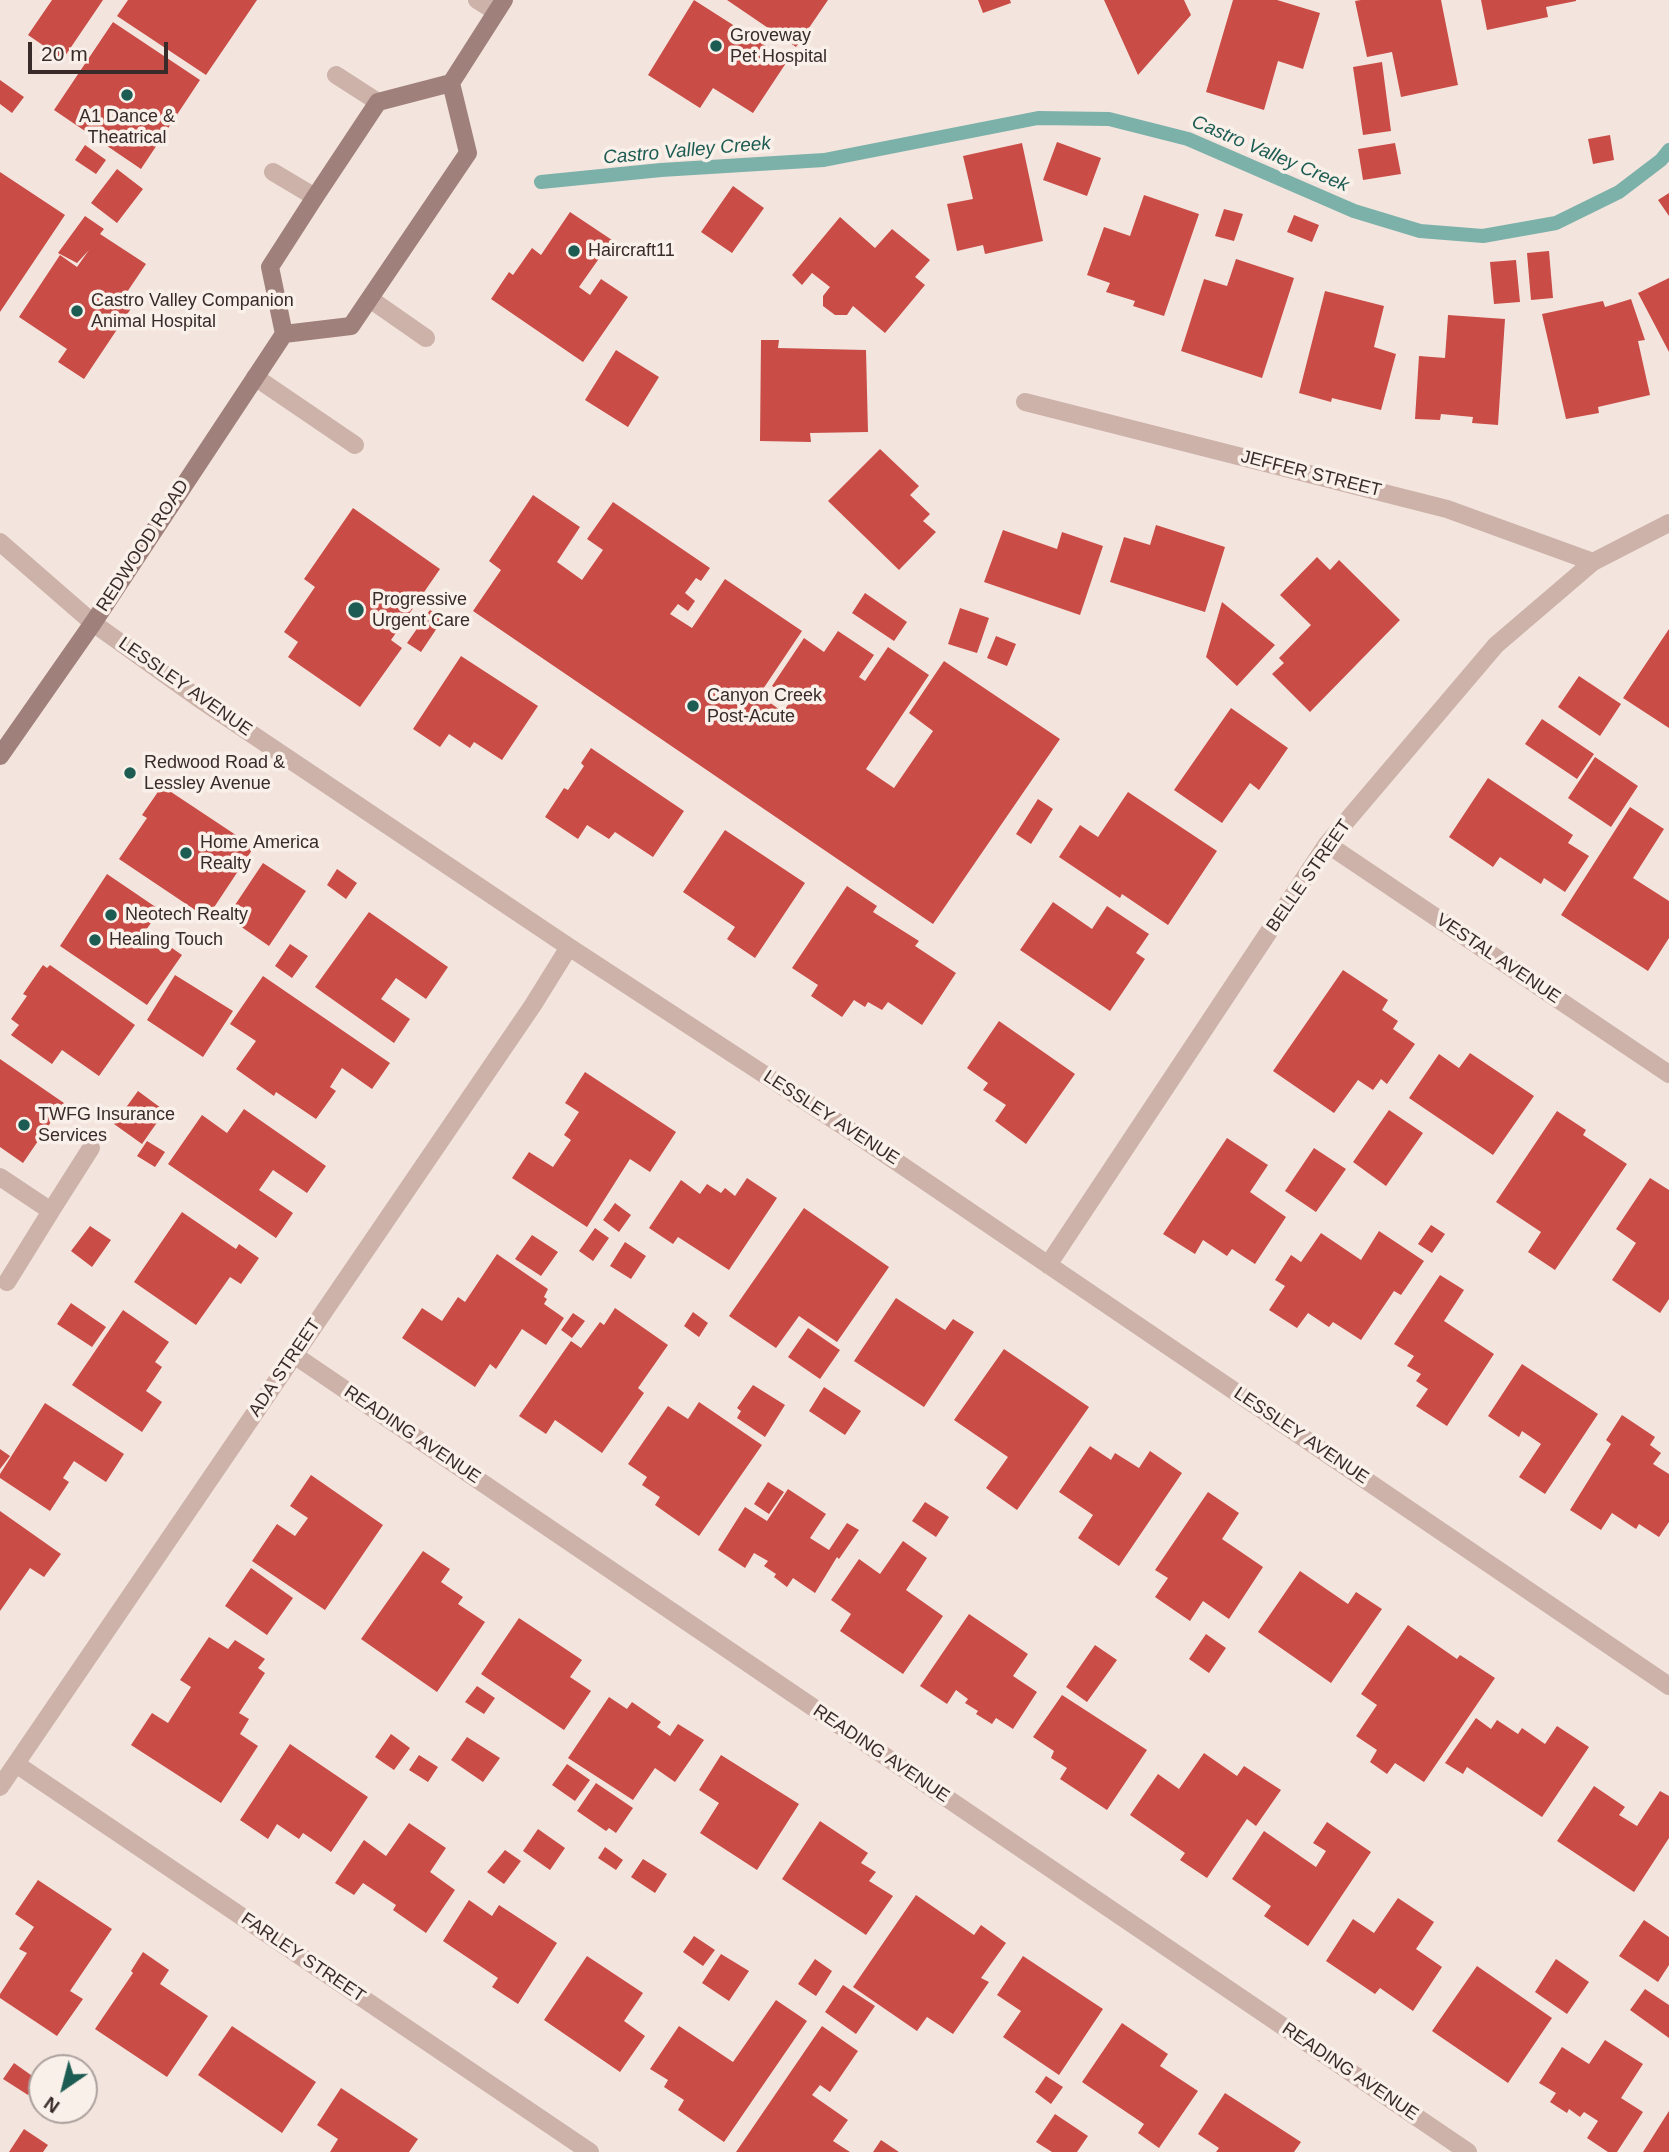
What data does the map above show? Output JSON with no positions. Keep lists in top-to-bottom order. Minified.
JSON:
{"streets":{"main road":["REDWOOD ROAD"],"street":["JEFFER STREET","LESSLEY AVENUE","BELLE STREET","VESTAL AVENUE","ADA STREET","READING AVENUE","FARLEY STREET"]},"crossings":[["JEFFER STREET","BELLE STREET"],["REDWOOD ROAD","LESSLEY AVENUE"],["LESSLEY AVENUE","BELLE STREET"],["LESSLEY AVENUE","ADA STREET"],["BELLE STREET","VESTAL AVENUE"],["ADA STREET","READING AVENUE"],["ADA STREET","FARLEY STREET"]],"water":["Castro Valley Creek"],"places":["Groveway Pet Hospital","A1 Dance & Theatrical","Haircraft11","Castro Valley Companion Animal Hospital","Progressive Urgent Care","Canyon Creek Post-Acute","Redwood Road & Lessley Avenue","Home America Realty","Neotech Realty","Healing Touch","TWFG Insurance Services"],"scale_bar":"20 m","north":"bottom left"}
